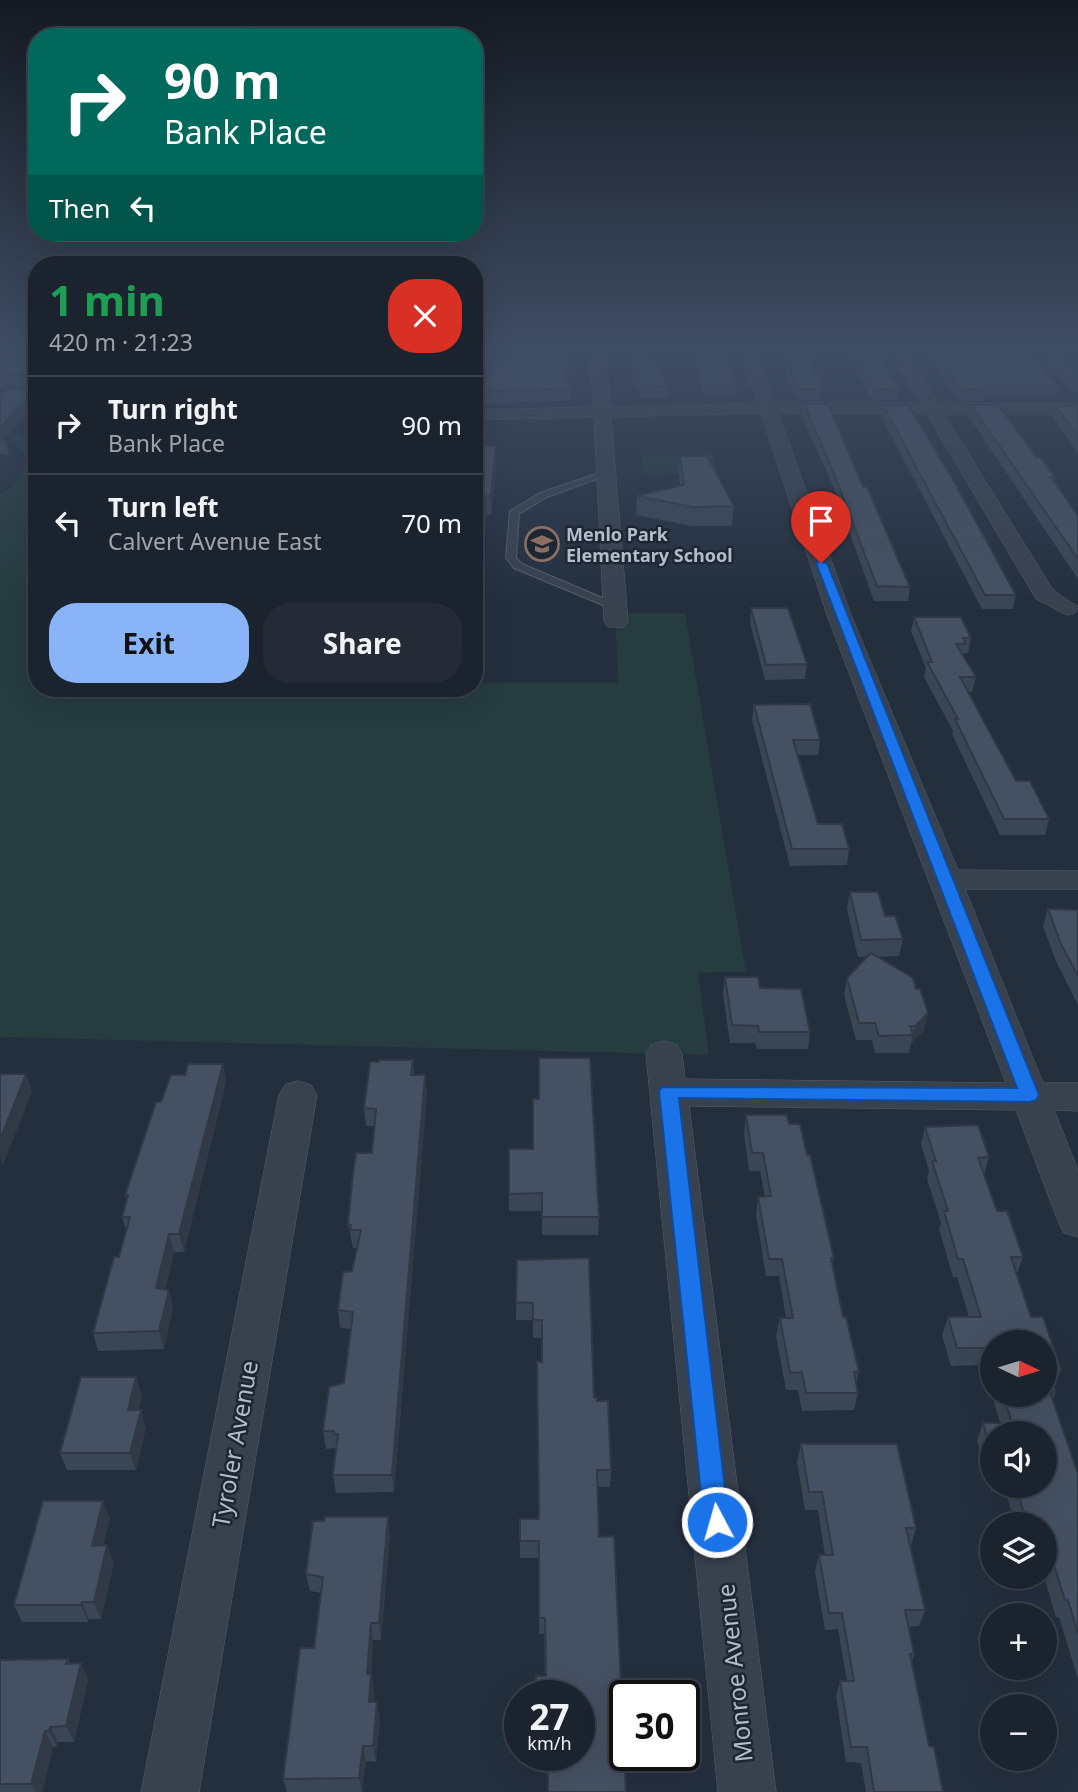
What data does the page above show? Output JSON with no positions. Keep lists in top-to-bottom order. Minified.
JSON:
{"streets":{"street":["Tyroler Avenue","Monroe Avenue"]},"places":{"school or university":["Menlo Park Elementary School"]},"north":"right","page":{"turn":["90 m","Bank Place"],"then":"Then","heading":["1 min","420 m · 21:23"],"list":[{"name":"Turn right","note":"Bank Place","value":"90 m"},{"name":"Turn left","note":"Calvert Avenue East","value":"70 m"}],"buttons":["Exit","Share"],"map_buttons":["+","−"],"speed":"27 km/h","limit":"30"}}
